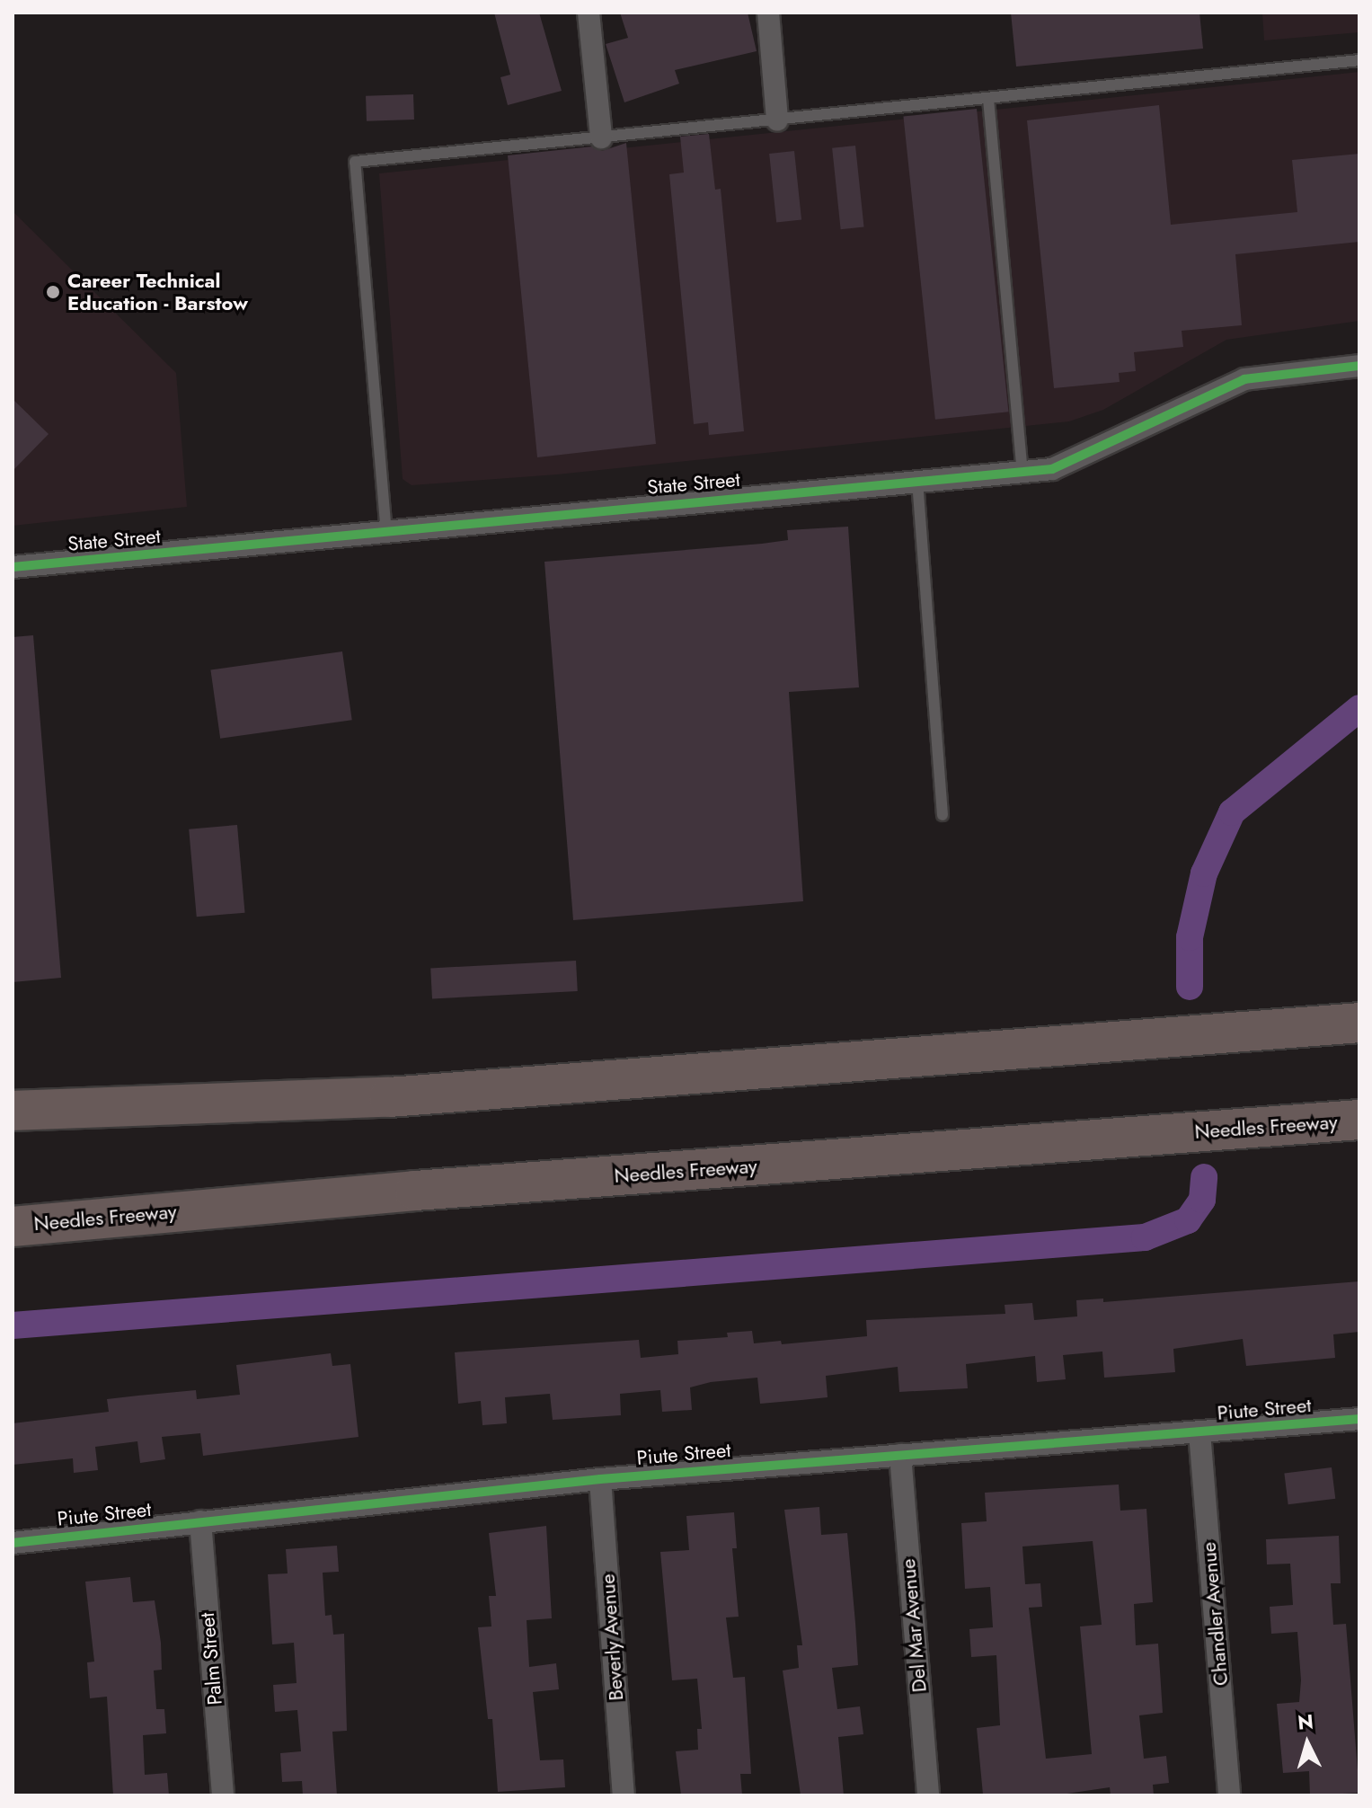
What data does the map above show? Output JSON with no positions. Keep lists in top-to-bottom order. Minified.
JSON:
{"streets":{"highway":["Needles Freeway"],"street":["State Street","Piute Street","Chandler Avenue","Del Mar Avenue","Beverly Avenue","Palm Street"]},"crossings":[["Piute Street","Chandler Avenue"],["Piute Street","Del Mar Avenue"],["Piute Street","Beverly Avenue"],["Piute Street","Palm Street"]],"places":["Career Technical Education - Barstow"],"north":"top"}
